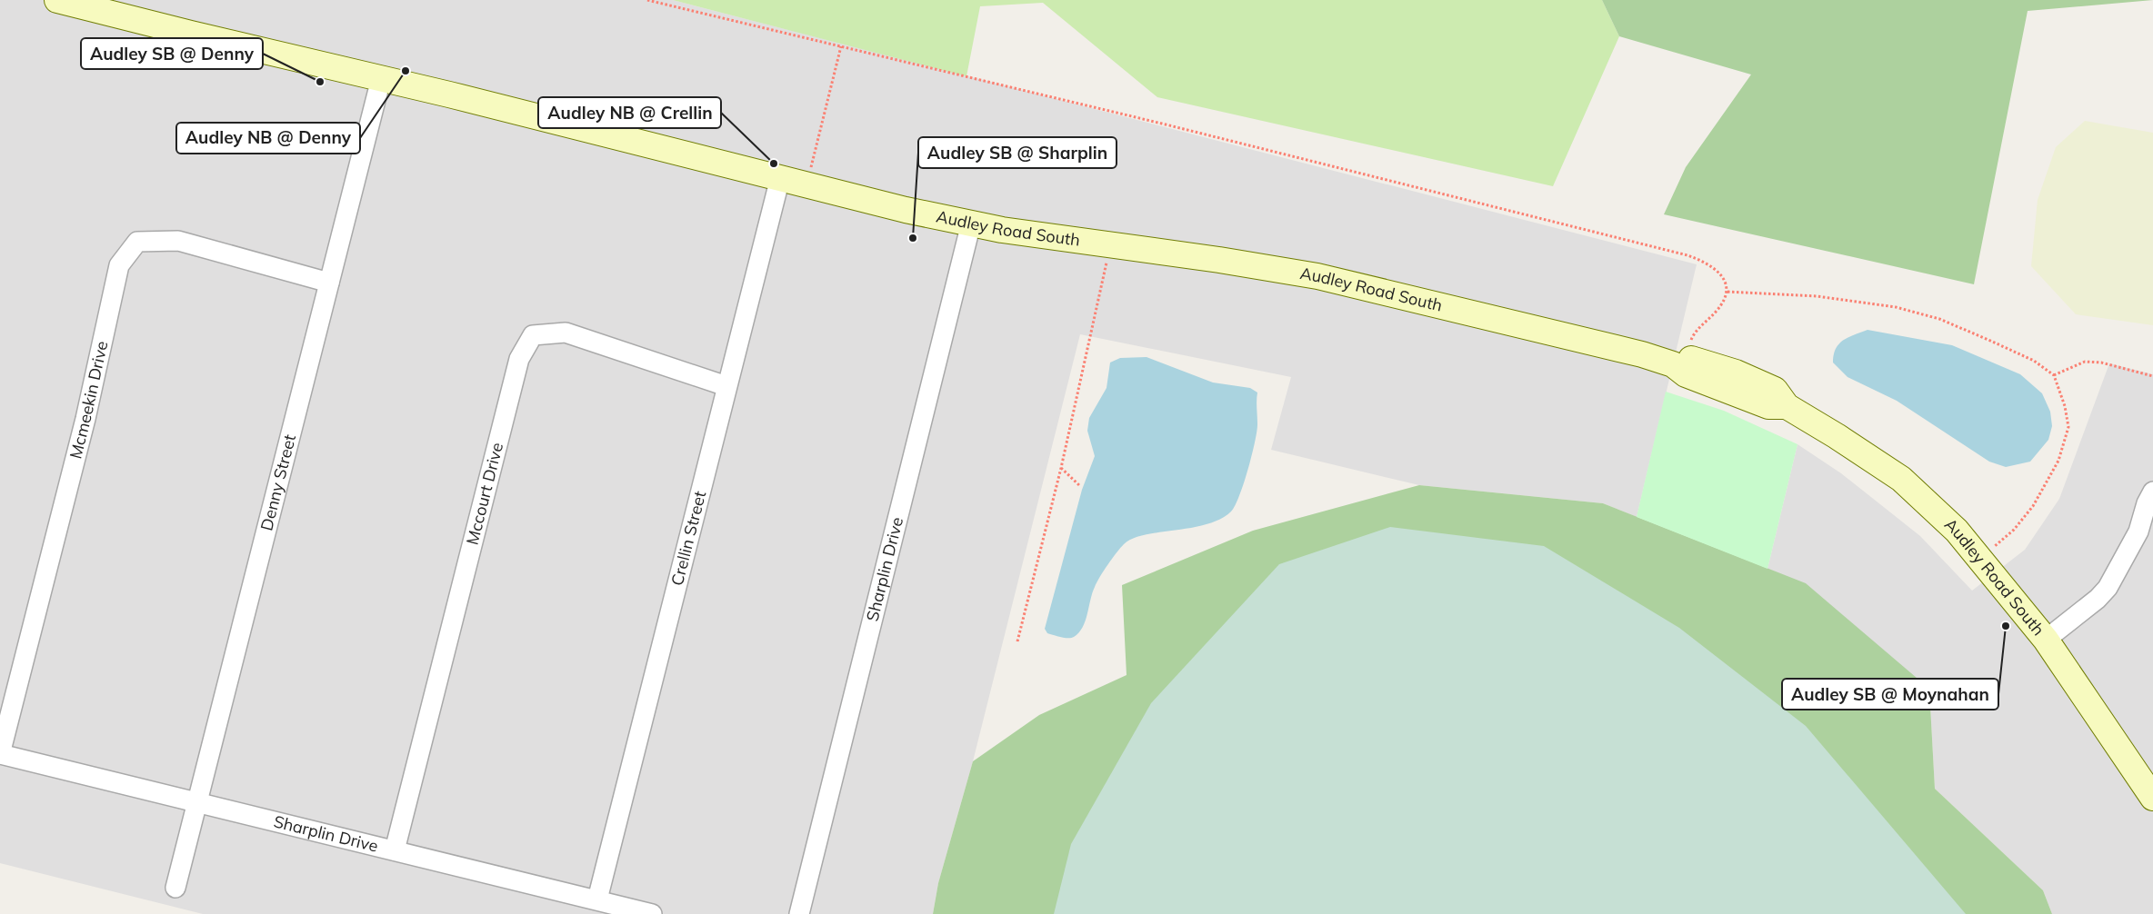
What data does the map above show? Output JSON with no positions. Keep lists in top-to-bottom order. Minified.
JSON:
{"streets":{"street":["Audley Road South","Mcmeekin Drive","Denny Street","Mccourt Drive","Crellin Street","Sharplin Drive"]},"crossings":[["Audley Road South","Denny Street"],["Audley Road South","Crellin Street"],["Audley Road South","Sharplin Drive"],["Mcmeekin Drive","Denny Street"],["Mcmeekin Drive","Sharplin Drive"],["Denny Street","Sharplin Drive"],["Mccourt Drive","Crellin Street"],["Mccourt Drive","Sharplin Drive"],["Crellin Street","Sharplin Drive"]],"places":["Audley NB @ Denny","Audley SB @ Denny","Audley NB @ Crellin","Audley SB @ Sharplin","Audley SB @ Moynahan"]}
